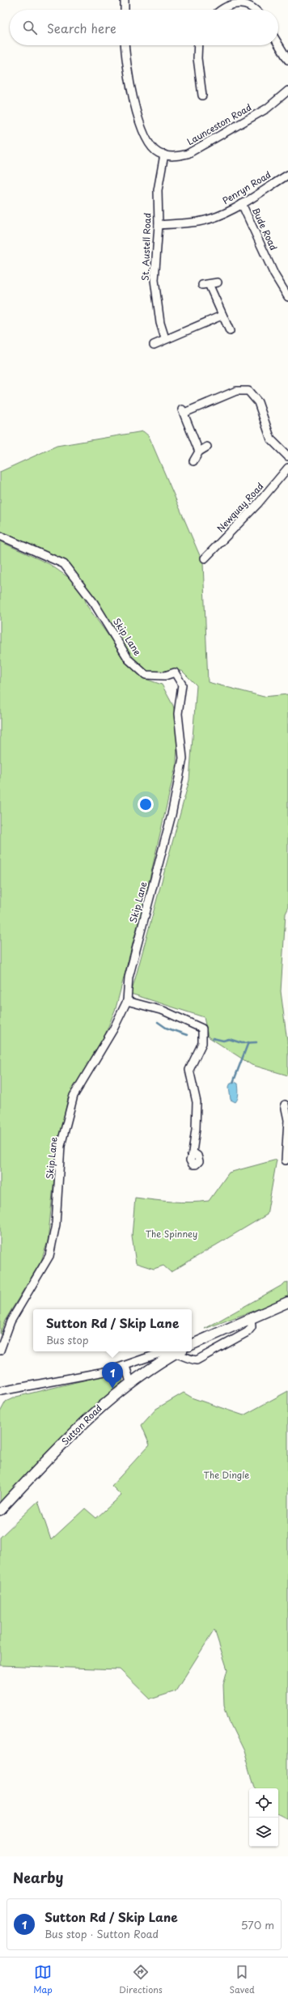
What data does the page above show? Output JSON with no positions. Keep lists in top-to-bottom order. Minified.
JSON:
{"streets":{"main road":["Sutton Road"],"street":["Launceston Road","Penryn Road","Bude Road","St. Austell Road","Newquay Road","Skip Lane"]},"crossings":[["Launceston Road","St. Austell Road"],["Penryn Road","Bude Road"],["Penryn Road","St. Austell Road"]],"parks":["The Spinney","The Dingle"],"page":{"search":"Search here","popup":["Sutton Rd / Skip Lane","Bus stop"],"pins":"1","heading":"Nearby","list":[{"mark":"1","name":"Sutton Rd / Skip Lane","note":"Bus stop · Sutton Road","value":"570 m"}],"nav":["Map","Directions","Saved"]}}
